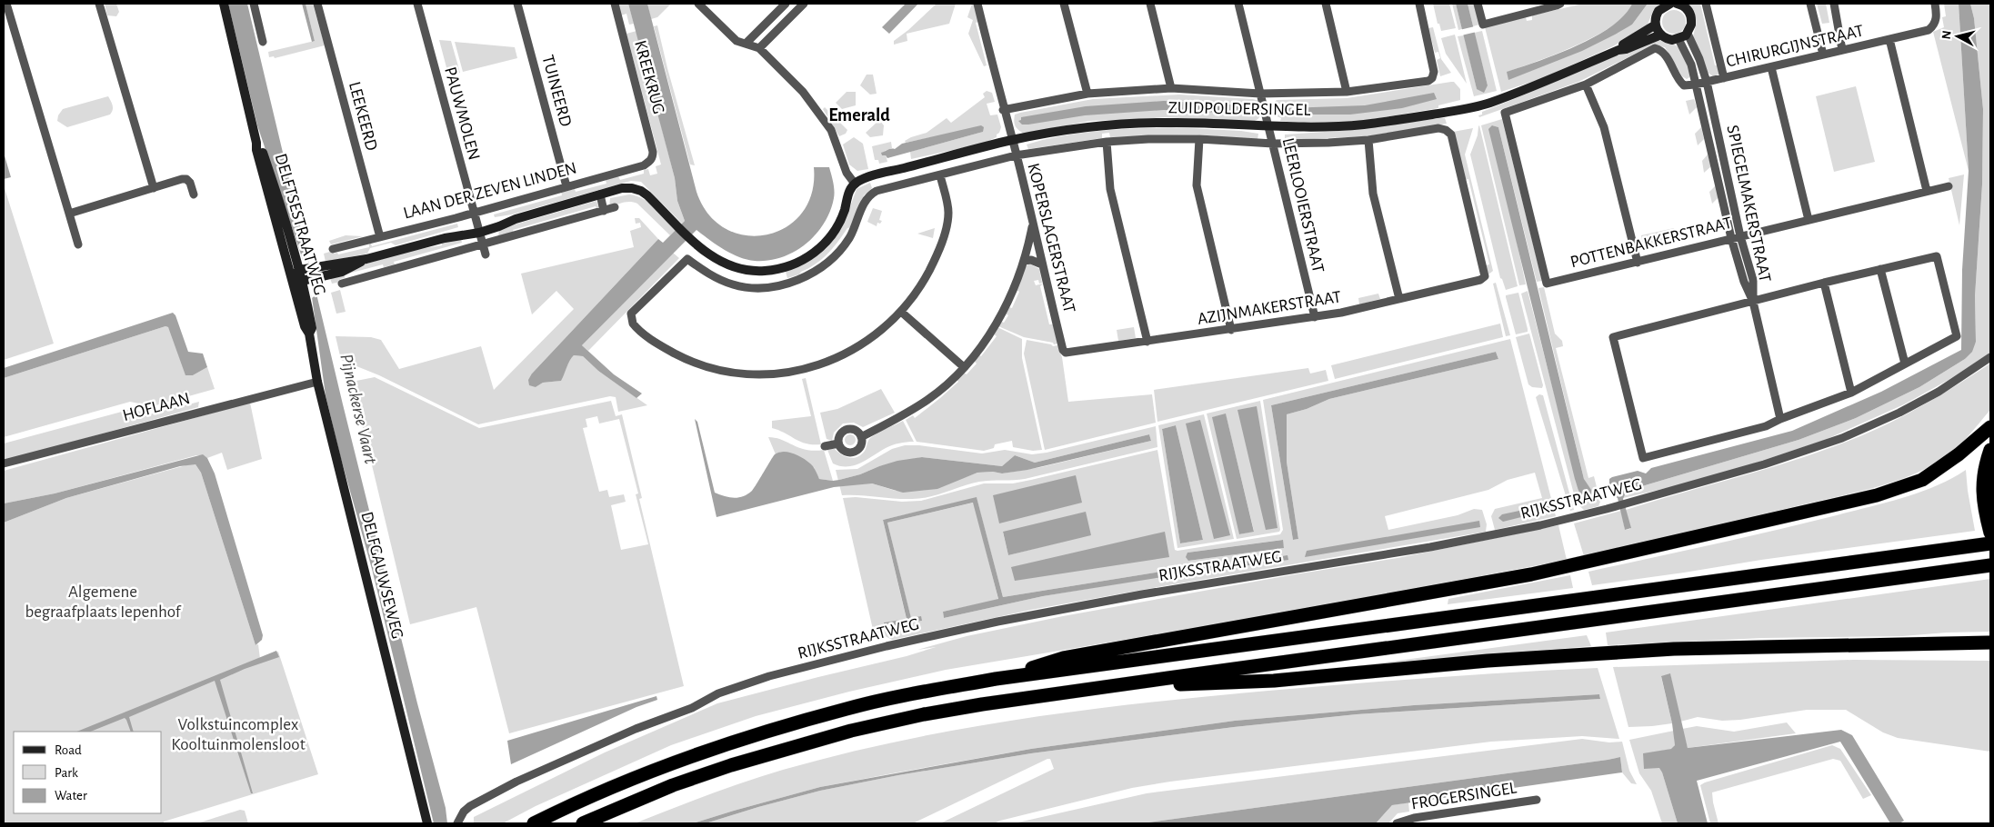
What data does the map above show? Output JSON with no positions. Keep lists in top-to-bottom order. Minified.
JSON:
{"streets":{"street":["CHIRURGIJNSTRAAT","KREEKRUG","TUINEERD","ZUIDPOLDERSINGEL","PAUWMOLEN","LEEKEERD","LAAN DER ZEVEN LINDEN","SPIEGELMAKERSTRAAT","LEERLOOIERSTRAAT","DELFTSESTRAATWEG","KOPERSLAGERSTRAAT","POTTENBAKKERSTRAAT","AZIJNMAKERSTRAAT","HOFLAAN","RIJKSSTRAATWEG","DELFGAUWSEWEG","FROGERSINGEL"]},"crossings":[["CHIRURGIJNSTRAAT","SPIEGELMAKERSTRAAT"],["KREEKRUG","LAAN DER ZEVEN LINDEN"],["TUINEERD","LAAN DER ZEVEN LINDEN"],["ZUIDPOLDERSINGEL","LAAN DER ZEVEN LINDEN"],["ZUIDPOLDERSINGEL","LEERLOOIERSTRAAT"],["ZUIDPOLDERSINGEL","KOPERSLAGERSTRAAT"],["ZUIDPOLDERSINGEL","AZIJNMAKERSTRAAT"],["PAUWMOLEN","LAAN DER ZEVEN LINDEN"],["LEEKEERD","LAAN DER ZEVEN LINDEN"],["LAAN DER ZEVEN LINDEN","DELFTSESTRAATWEG"],["SPIEGELMAKERSTRAAT","POTTENBAKKERSTRAAT"],["LEERLOOIERSTRAAT","AZIJNMAKERSTRAAT"],["DELFTSESTRAATWEG","DELFGAUWSEWEG"],["KOPERSLAGERSTRAAT","AZIJNMAKERSTRAAT"],["HOFLAAN","DELFGAUWSEWEG"]],"districts":["Emerald"],"water":["Pijnackerse Vaart"],"parks":["Algemene begraafplaats Iepenhof","Volkstuincomplex Kooltuinmolensloot"],"legend":["Road","Park","Water"],"north":"left"}
